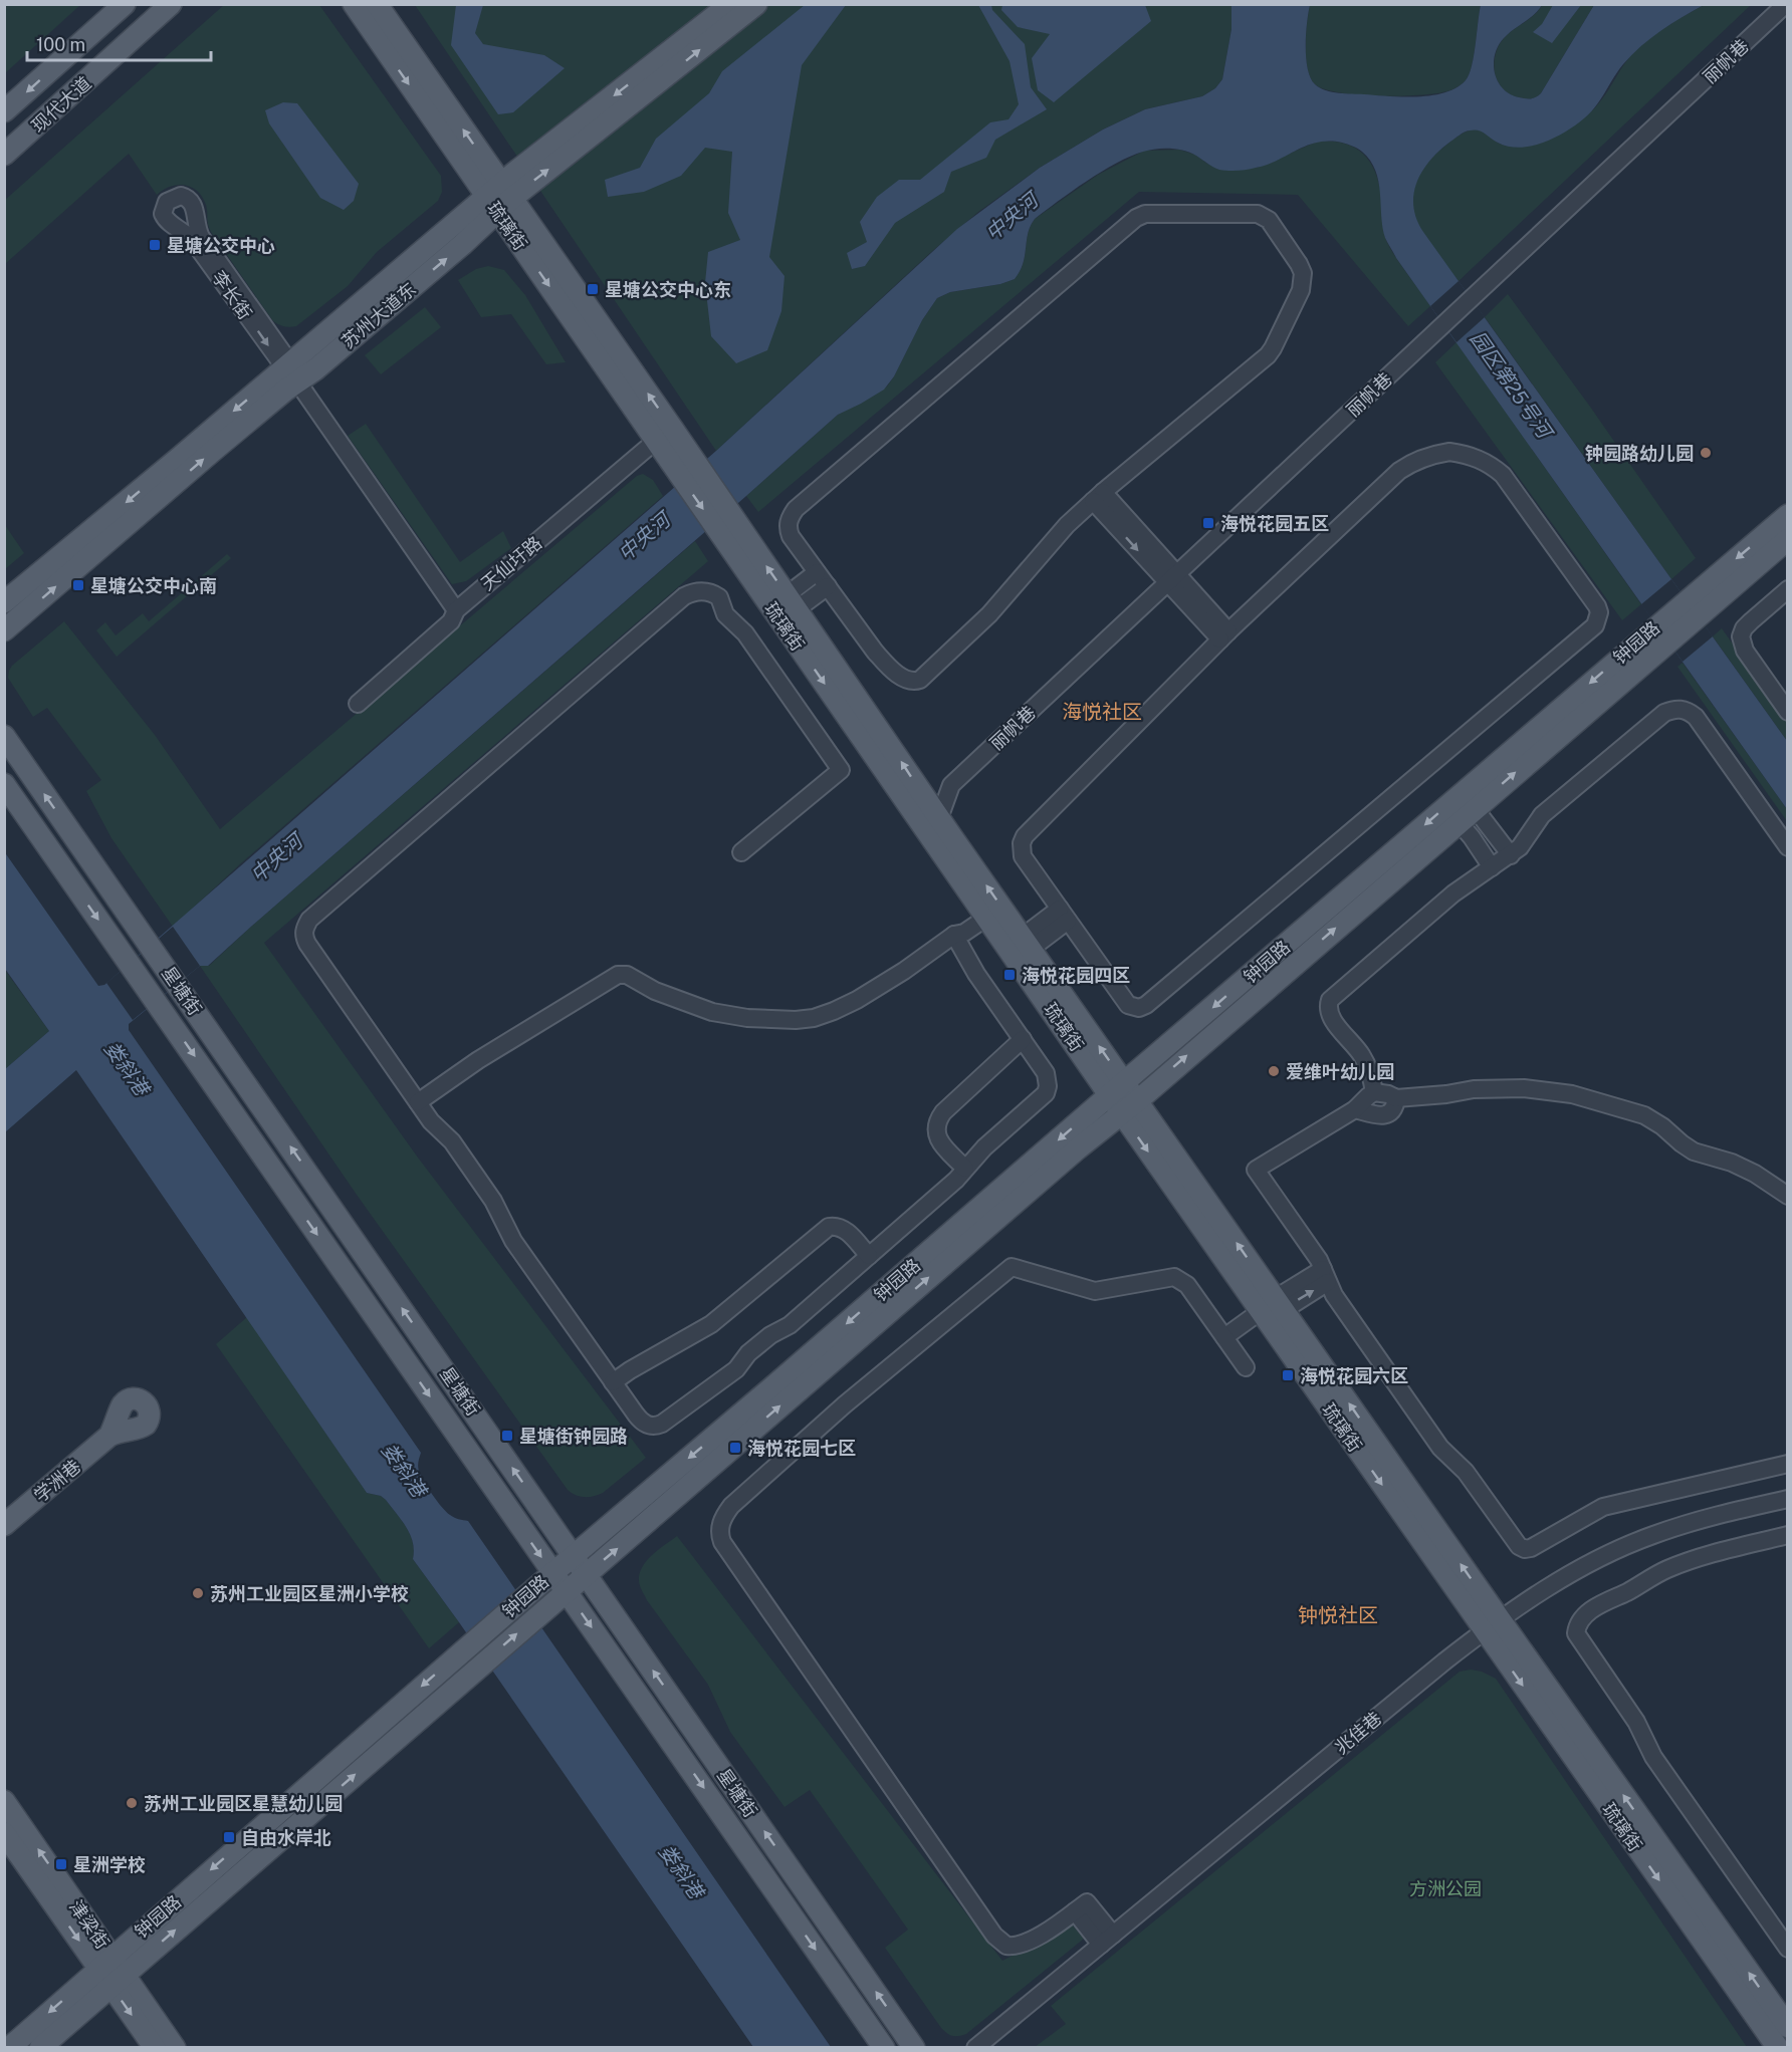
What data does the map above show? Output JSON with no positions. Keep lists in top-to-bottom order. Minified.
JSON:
{"streets":{"main road":["现代大道","琉璃街","苏州大道东","钟园路","星塘街","学洲巷","津梁街"],"street":["丽帆巷","李长街","天仙圩路","兆佳巷"]},"crossings":[["丽帆巷","琉璃街"],["琉璃街","苏州大道东"],["琉璃街","天仙圩路"],["琉璃街","钟园路"],["琉璃街","兆佳巷"],["李长街","苏州大道东"],["李长街","天仙圩路"],["钟园路","星塘街"],["钟园路","津梁街"]],"districts":["海悦社区","钟悦社区"],"water":["中央河","园区第25号河","娄斜港"],"parks":["方洲公园"],"places":{"transit":["星塘公交中心","星塘公交中心东","海悦花园五区","星塘公交中心南","海悦花园四区","海悦花园六区","星塘街钟园路","海悦花园七区","自由水岸北","星洲学校"],"other":["钟园路幼儿园","爱维叶幼儿园","苏州工业园区星洲小学校","苏州工业园区星慧幼儿园"]},"scale_bar":"100 m"}
